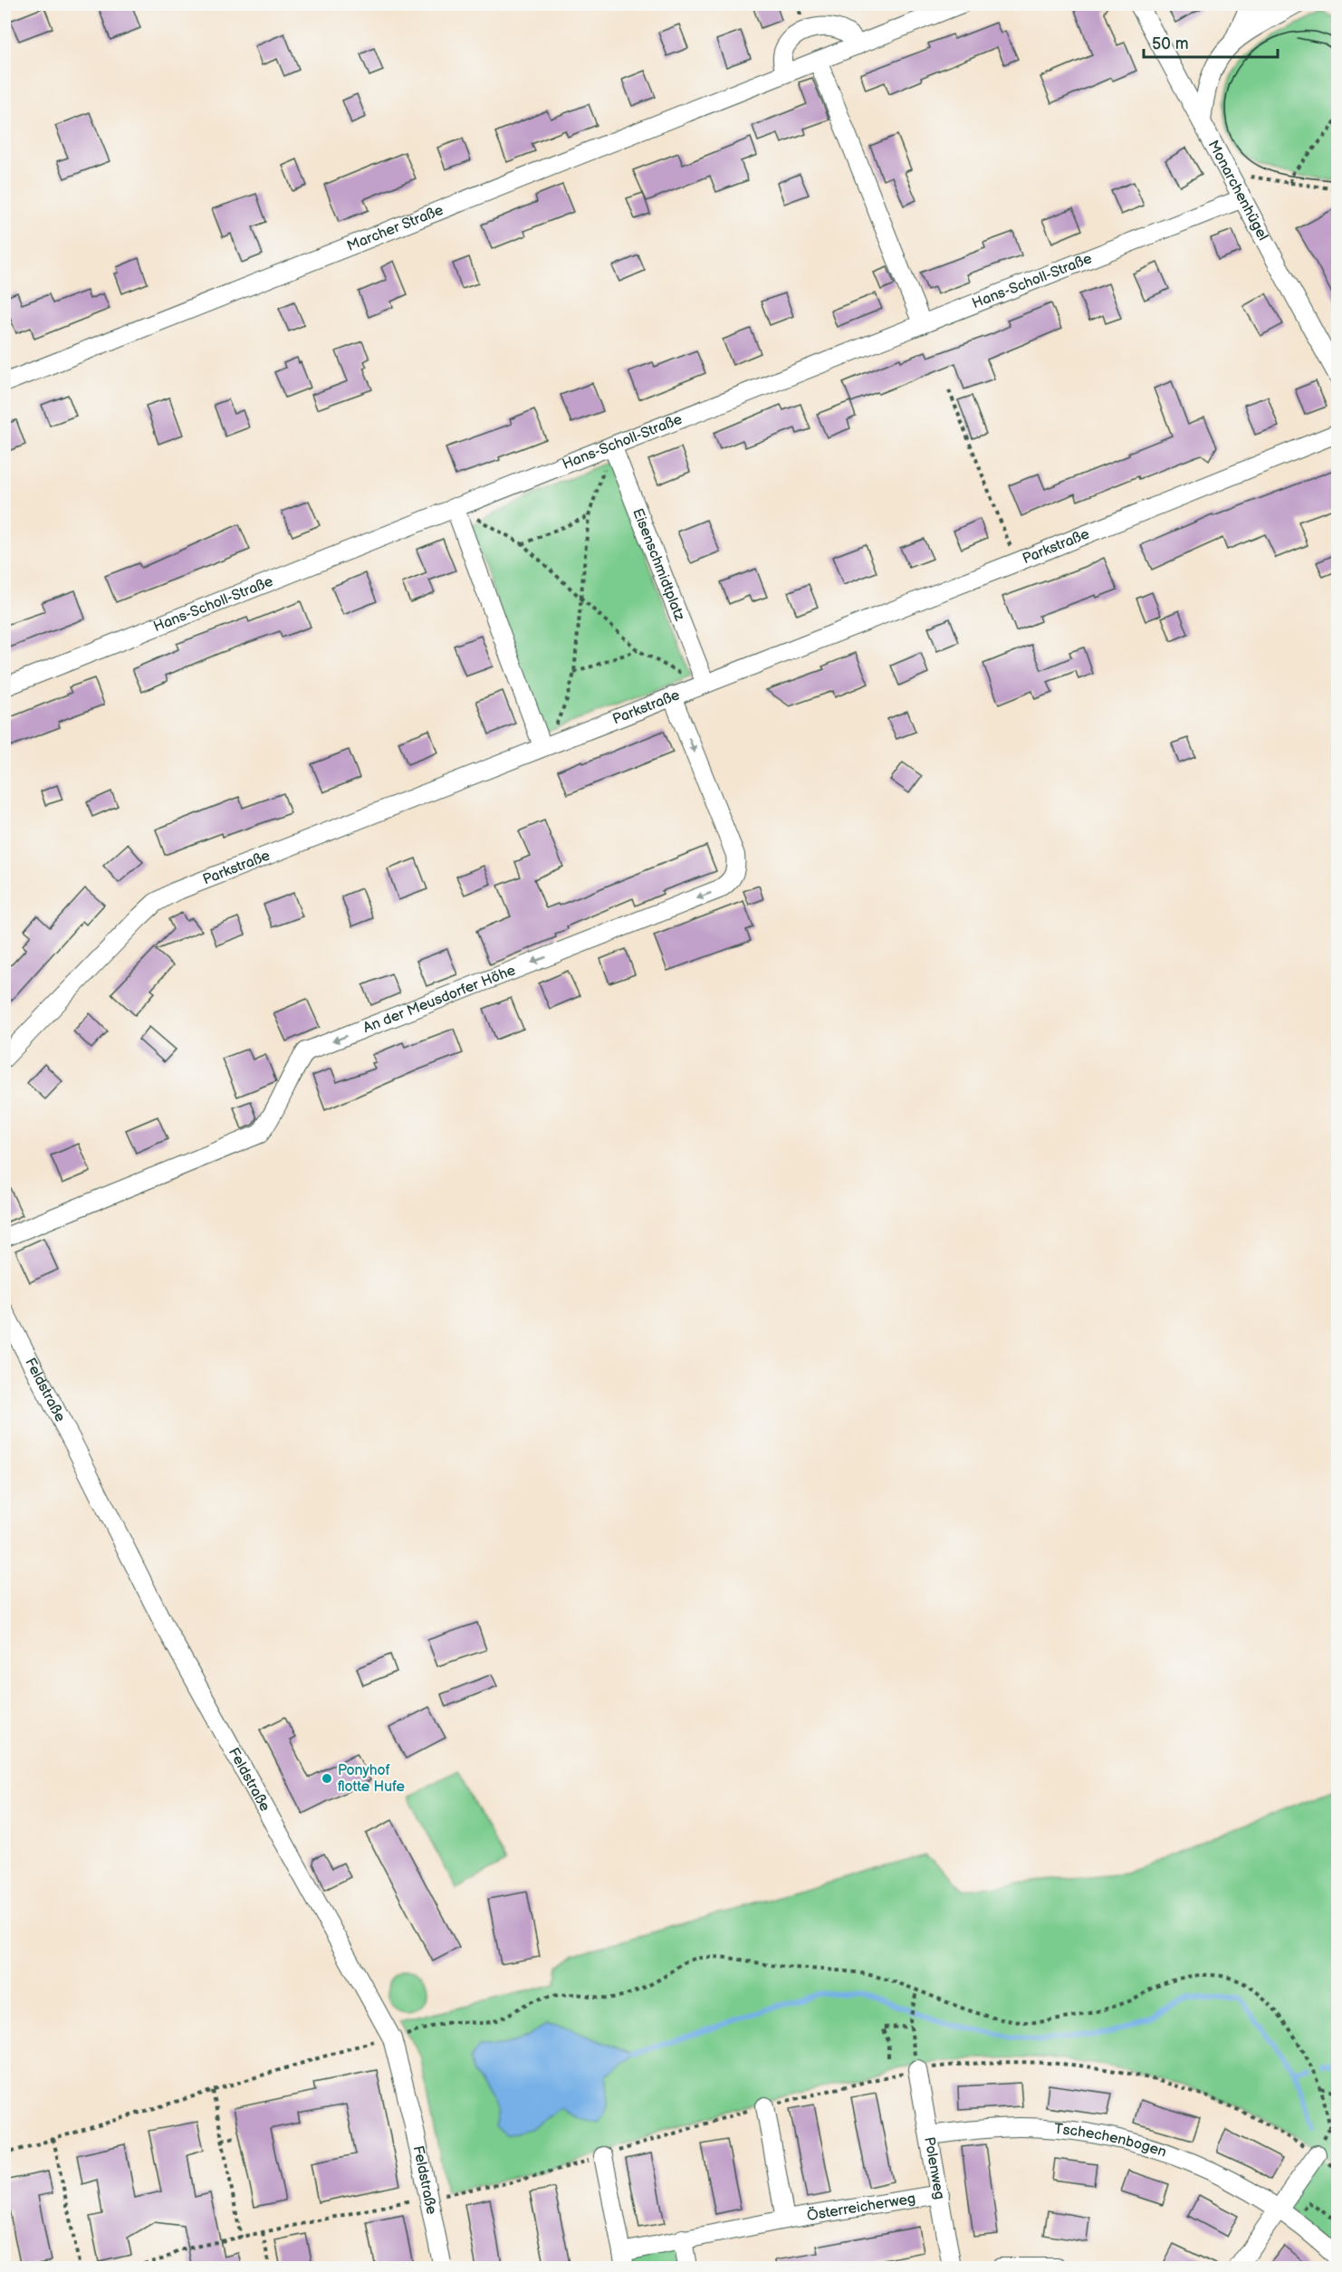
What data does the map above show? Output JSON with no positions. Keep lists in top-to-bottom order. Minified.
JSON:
{"streets":{"street":["Monarchenhügel","Marcher Straße","Hans-Scholl-Straße","Parkstraße","Eisenschmidtplatz","An der Meusdorfer Höhe","Feldstraße","Tschechenbogen","Polenweg","Österreicherweg"]},"crossings":[["Monarchenhügel","Hans-Scholl-Straße"],["Hans-Scholl-Straße","Eisenschmidtplatz"],["Parkstraße","Eisenschmidtplatz"],["Parkstraße","An der Meusdorfer Höhe"],["Tschechenbogen","Polenweg"],["Polenweg","Österreicherweg"]],"one_way":["An der Meusdorfer Höhe"],"places":["Ponyhof flotte Hufe"],"scale_bar":"50 m"}
